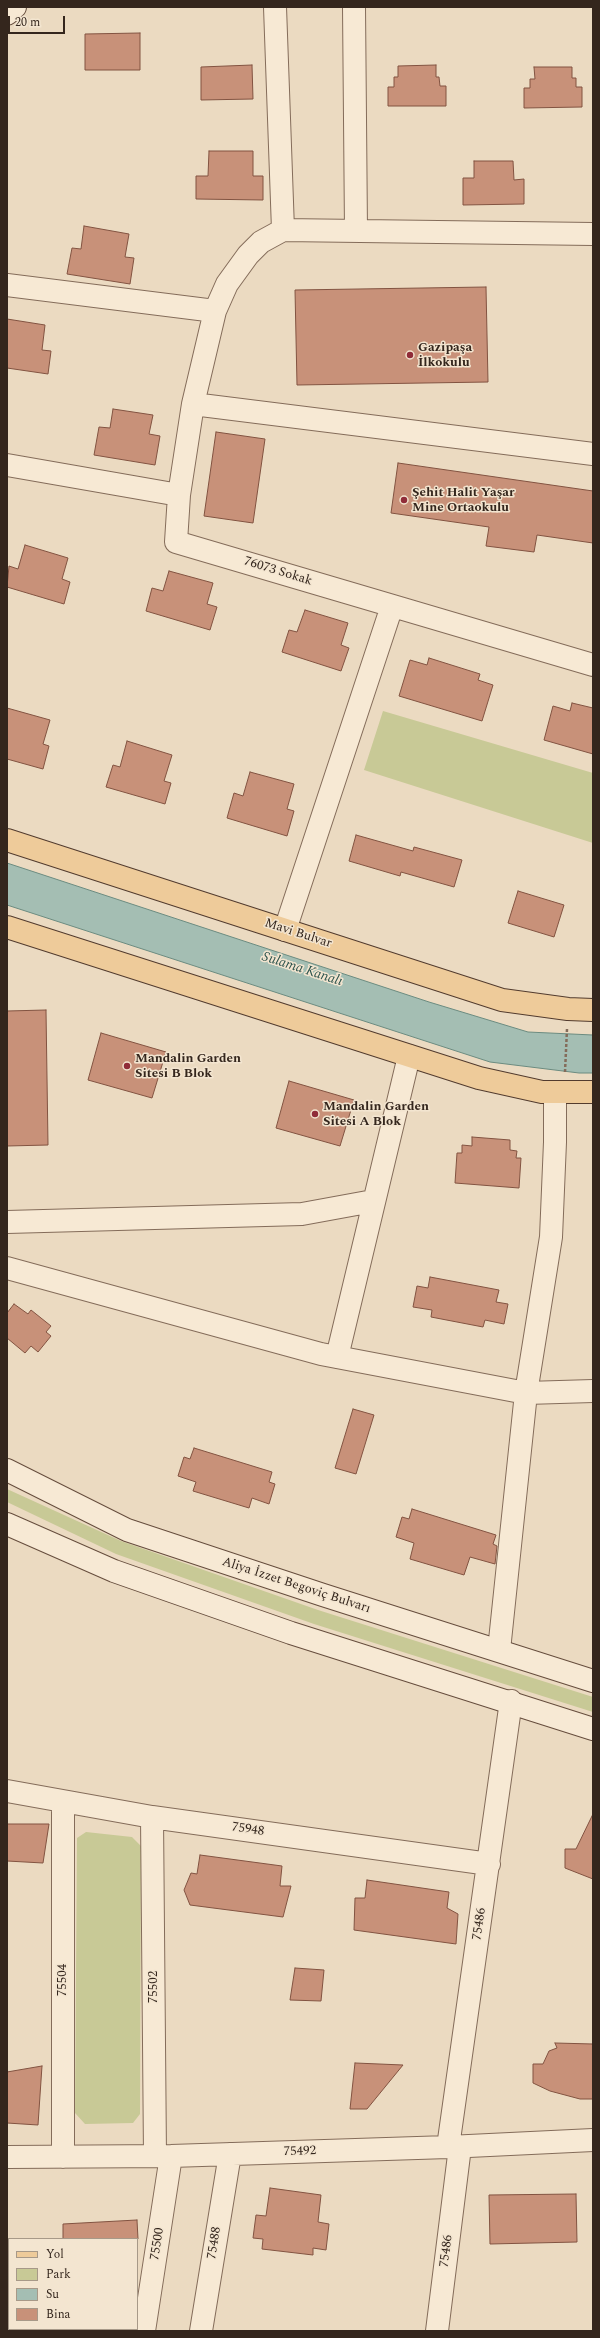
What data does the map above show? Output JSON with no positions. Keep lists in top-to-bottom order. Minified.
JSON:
{"streets":{"main road":["Mavi Bulvar"],"street":["76073 Sokak","Aliya İzzet Begoviç Bulvarı","75948","75486","75504","75502","75492","75488","75500"]},"crossings":[["75948","75486"],["75948","75504"],["75948","75502"],["75486","75492"],["75504","75492"],["75502","75492"],["75502","75500"],["75492","75488"],["75492","75500"]],"water":["Sulama Kanalı"],"places":["Gazipaşa İlkokulu","Şehit Halit Yaşar Mine Ortaokulu","Mandalin Garden Sitesi B Blok","Mandalin Garden Sitesi A Blok"],"legend":["Yol","Park","Su","Bina"],"scale_bar":"20 m"}
